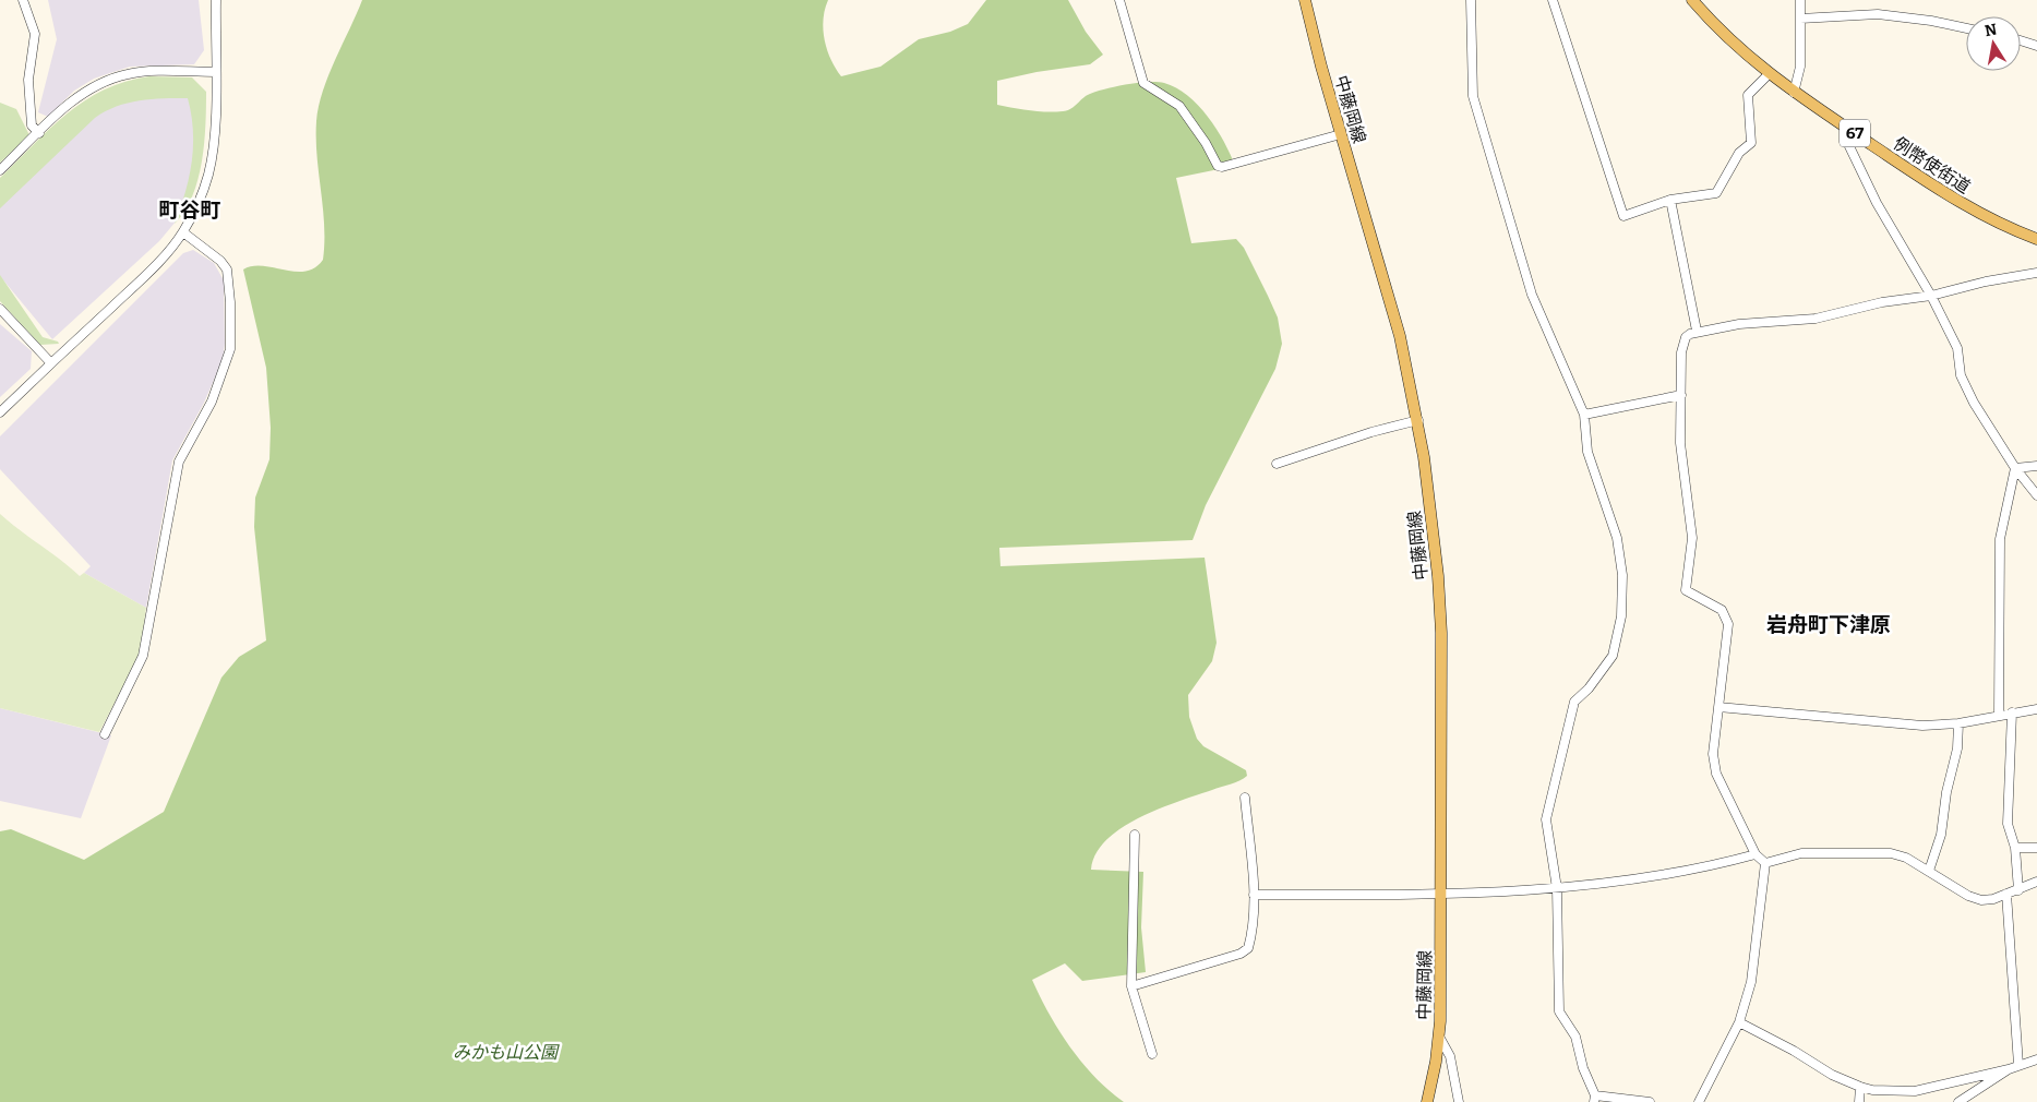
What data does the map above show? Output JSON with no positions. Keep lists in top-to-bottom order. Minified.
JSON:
{"streets":{"main road":["中藤岡線","67","例幣使街道"]},"districts":["町谷町","岩舟町下津原"],"parks":["みかも山公園"],"north":"top"}
